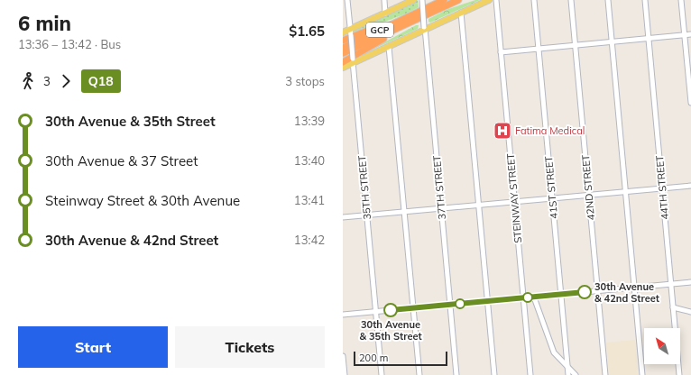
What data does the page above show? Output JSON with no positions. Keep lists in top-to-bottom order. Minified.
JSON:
{"streets":{"highway":["GCP"],"street":["35TH STREET","37TH STREET","41ST STREET","42ND STREET","44TH STREET","STEINWAY STREET"]},"places":{"hospital":["Fatima Medical"],"other":["30th Avenue & 42nd Street","30th Avenue & 35th Street"]},"lines":["bus line Q18"],"scale_bar":"200 m","north":"top left","page":{"heading":["6 min","13:36 – 13:42 · Bus","$1.65"],"legs":["3","Q18","3 stops"],"list":[{"name":"30th Avenue & 35th Street","value":"13:39"},{"name":"30th Avenue & 37 Street","value":"13:40"},{"name":"Steinway Street & 30th Avenue","value":"13:41"},{"name":"30th Avenue & 42nd Street","value":"13:42"}],"buttons":["Start","Tickets"],"scale":"200 m"}}
